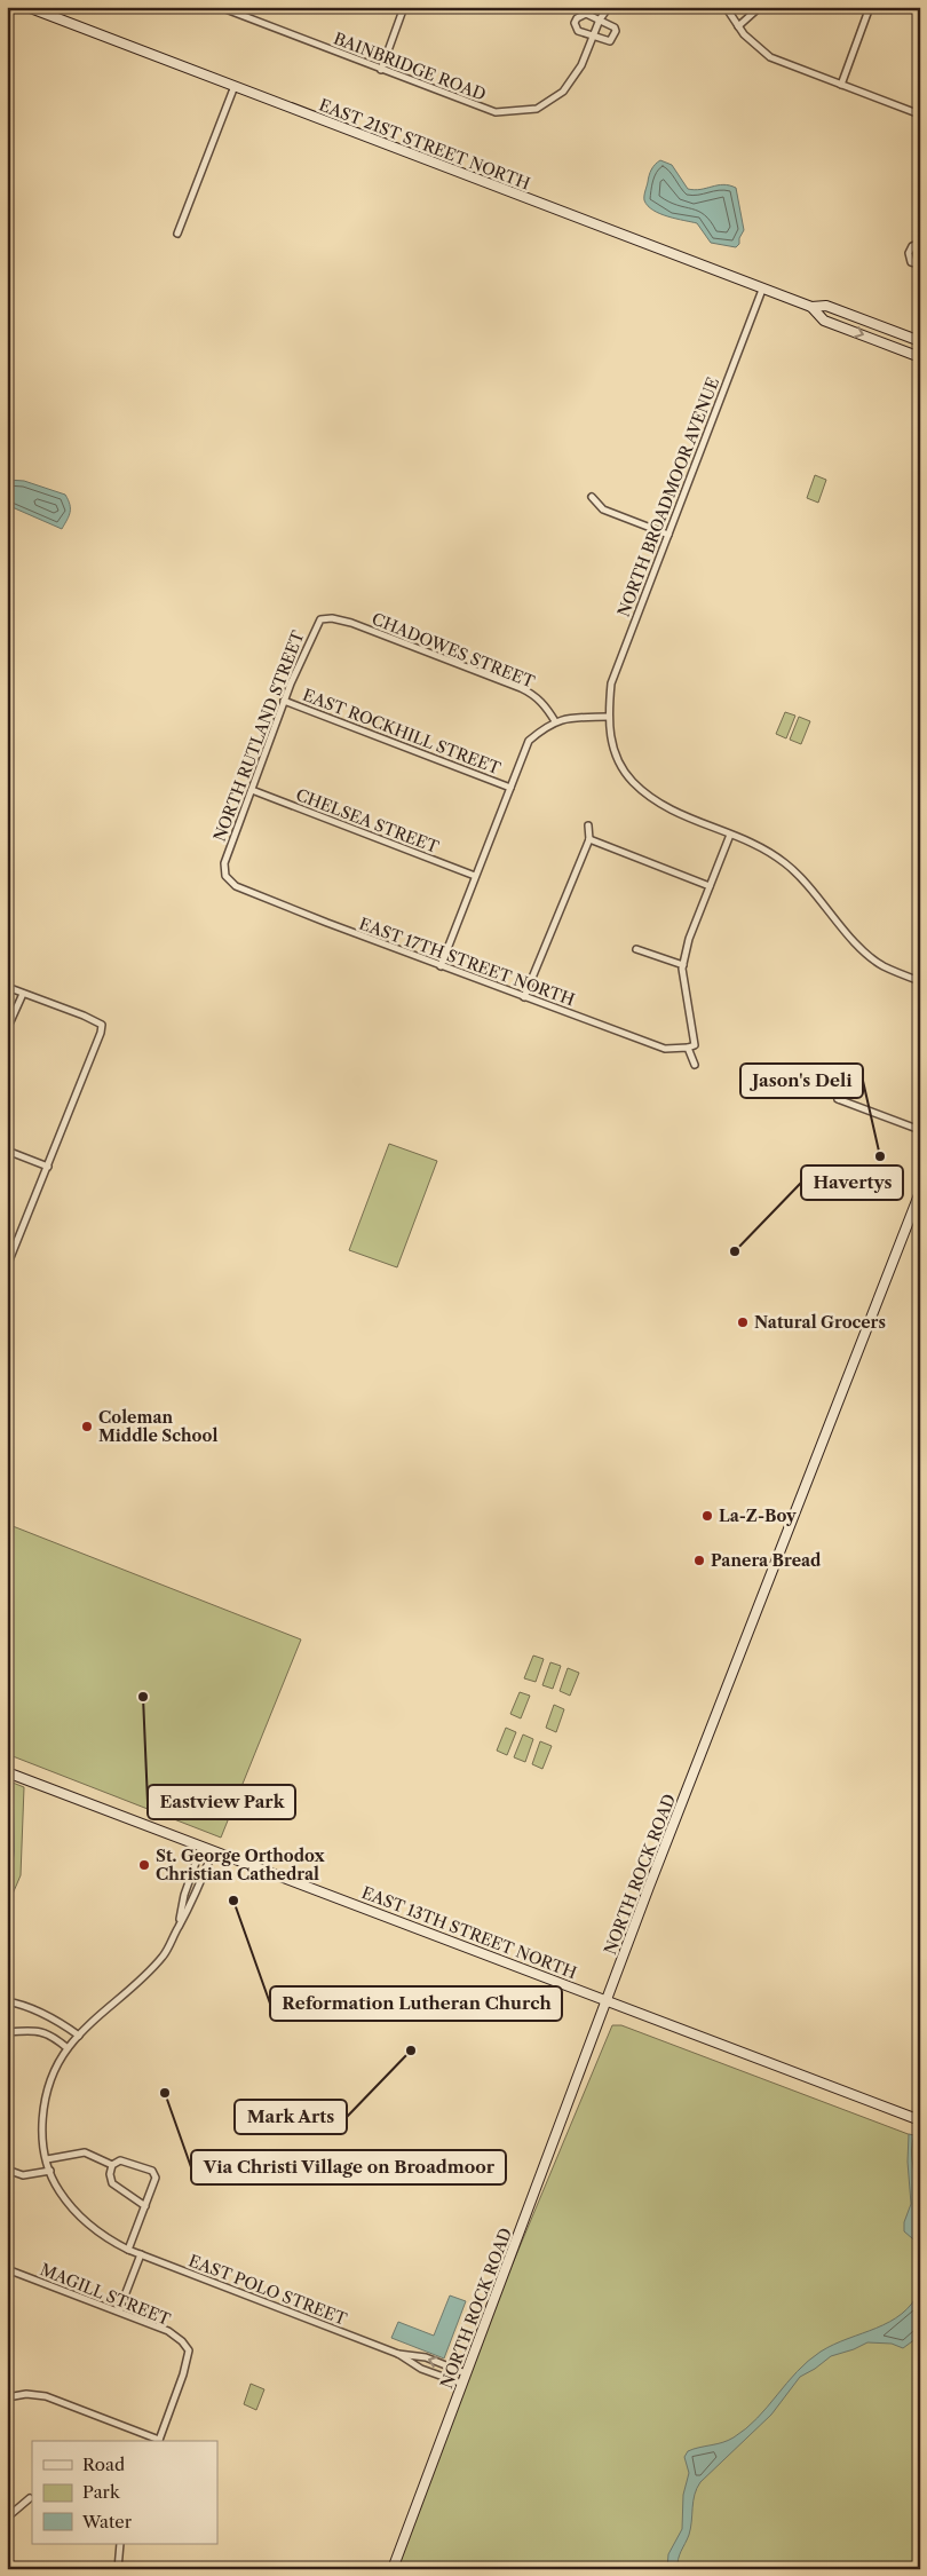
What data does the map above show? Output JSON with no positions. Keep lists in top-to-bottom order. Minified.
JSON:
{"streets":{"main road":["EAST 21ST STREET NORTH","NORTH ROCK ROAD","EAST 13TH STREET NORTH"],"street":["BAINBRIDGE ROAD","NORTH BROADMOOR AVENUE","CHADOWES STREET","EAST ROCKHILL STREET","NORTH RUTLAND STREET","CHELSEA STREET","EAST 17TH STREET NORTH","EAST POLO STREET","MAGILL STREET"]},"crossings":[["EAST 21ST STREET NORTH","NORTH BROADMOOR AVENUE"],["CHADOWES STREET","NORTH RUTLAND STREET"],["EAST ROCKHILL STREET","NORTH RUTLAND STREET"],["NORTH RUTLAND STREET","CHELSEA STREET"],["NORTH RUTLAND STREET","EAST 17TH STREET NORTH"],["NORTH ROCK ROAD","EAST 13TH STREET NORTH"],["NORTH ROCK ROAD","EAST POLO STREET"]],"places":["Jason's Deli","Havertys","Natural Grocers","Coleman Middle School","La-Z-Boy","Panera Bread","Eastview Park","St. George Orthodox Christian Cathedral","Reformation Lutheran Church","Mark Arts","Via Christi Village on Broadmoor"],"legend":["Road","Park","Water"]}
